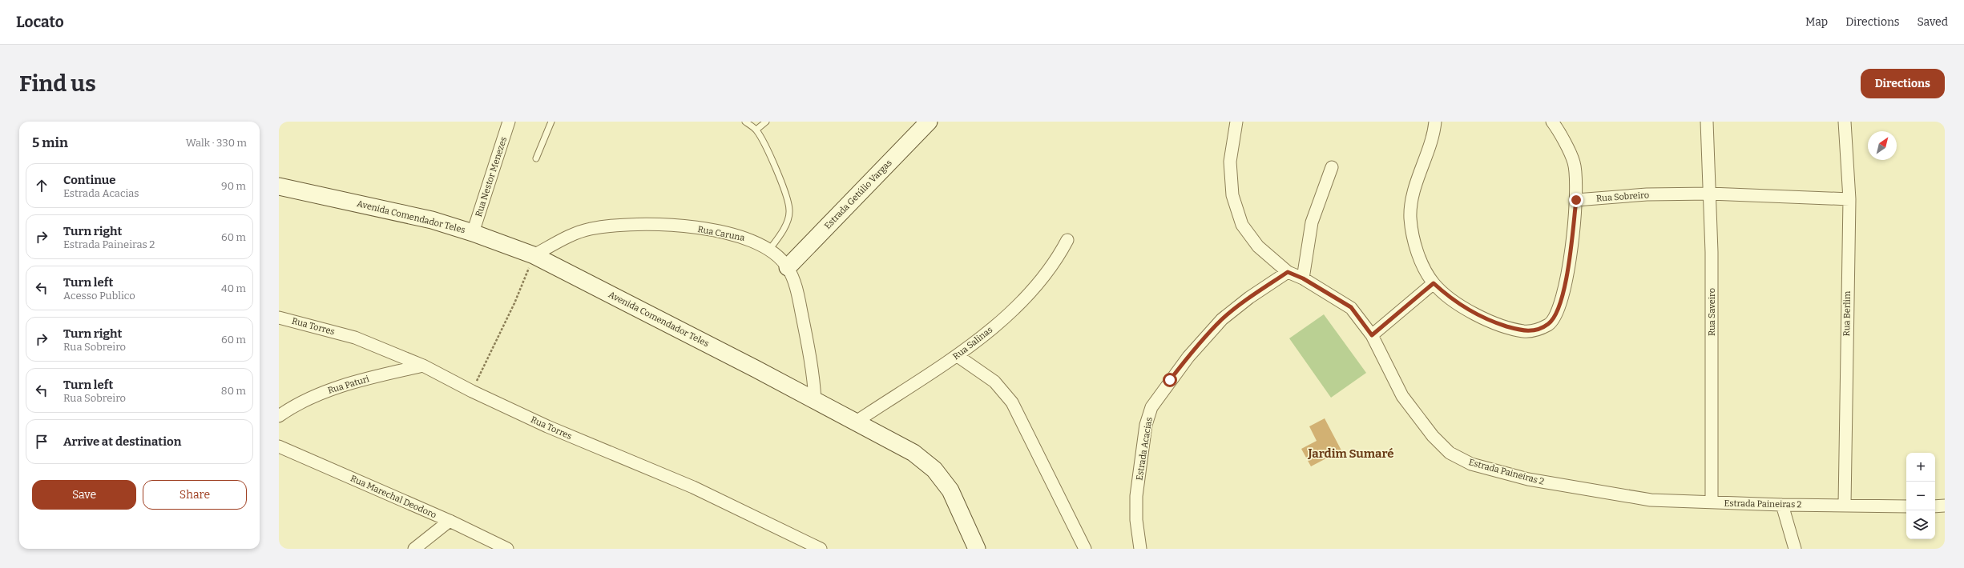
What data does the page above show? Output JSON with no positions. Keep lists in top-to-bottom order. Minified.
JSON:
{"streets":{"main road":["Estrada Getúlio Vargas","Avenida Comendador Teles"],"street":["Rua Nestor Menezes","Rua Sobreiro","Rua Caruna","Rua Saveiro","Rua Berlim","Rua Torres","Rua Salinas","Rua Paturi","Estrada Acacias","Estrada Paineiras 2","Rua Marechal Deodoro"]},"crossings":[["Rua Nestor Menezes","Avenida Comendador Teles"],["Estrada Getúlio Vargas","Rua Caruna"],["Rua Sobreiro","Rua Saveiro"],["Rua Sobreiro","Rua Berlim"],["Avenida Comendador Teles","Rua Caruna"],["Avenida Comendador Teles","Rua Salinas"],["Rua Saveiro","Estrada Paineiras 2"],["Rua Berlim","Estrada Paineiras 2"],["Rua Torres","Rua Paturi"],["Estrada Acacias","Estrada Paineiras 2"]],"districts":["Jardim Sumaré"],"north":"top right","page":{"header":"Locato","nav":["Map","Directions","Saved"],"buttons":["Directions",["Save","Share"]],"title":"Find us","heading":["5 min","Walk · 330 m"],"list":[["Continue","Estrada Acacias","90 m"],["Turn right","Estrada Paineiras 2","60 m"],["Turn left","Acesso Publico","40 m"],["Turn right","Rua Sobreiro","60 m"],["Turn left","Rua Sobreiro","80 m"],"Arrive at destination"],"map_buttons":["+","−"]}}
